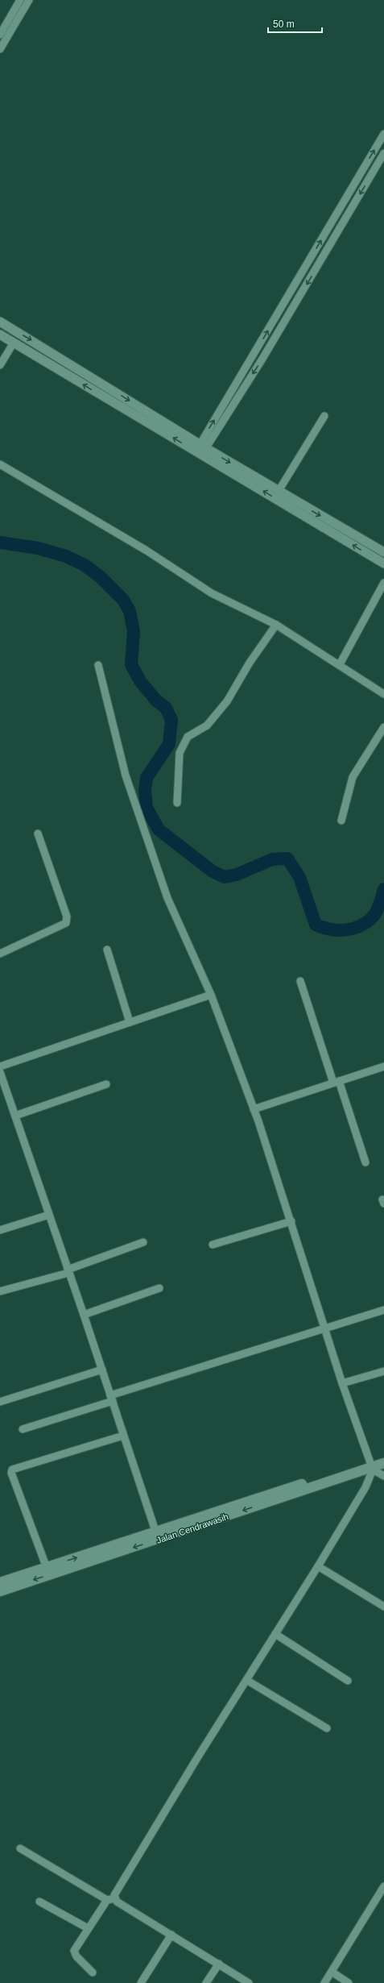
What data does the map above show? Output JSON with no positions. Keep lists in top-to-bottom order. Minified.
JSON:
{"streets":{"main road":["Jalan Cendrawasih"]},"scale_bar":"50 m"}
